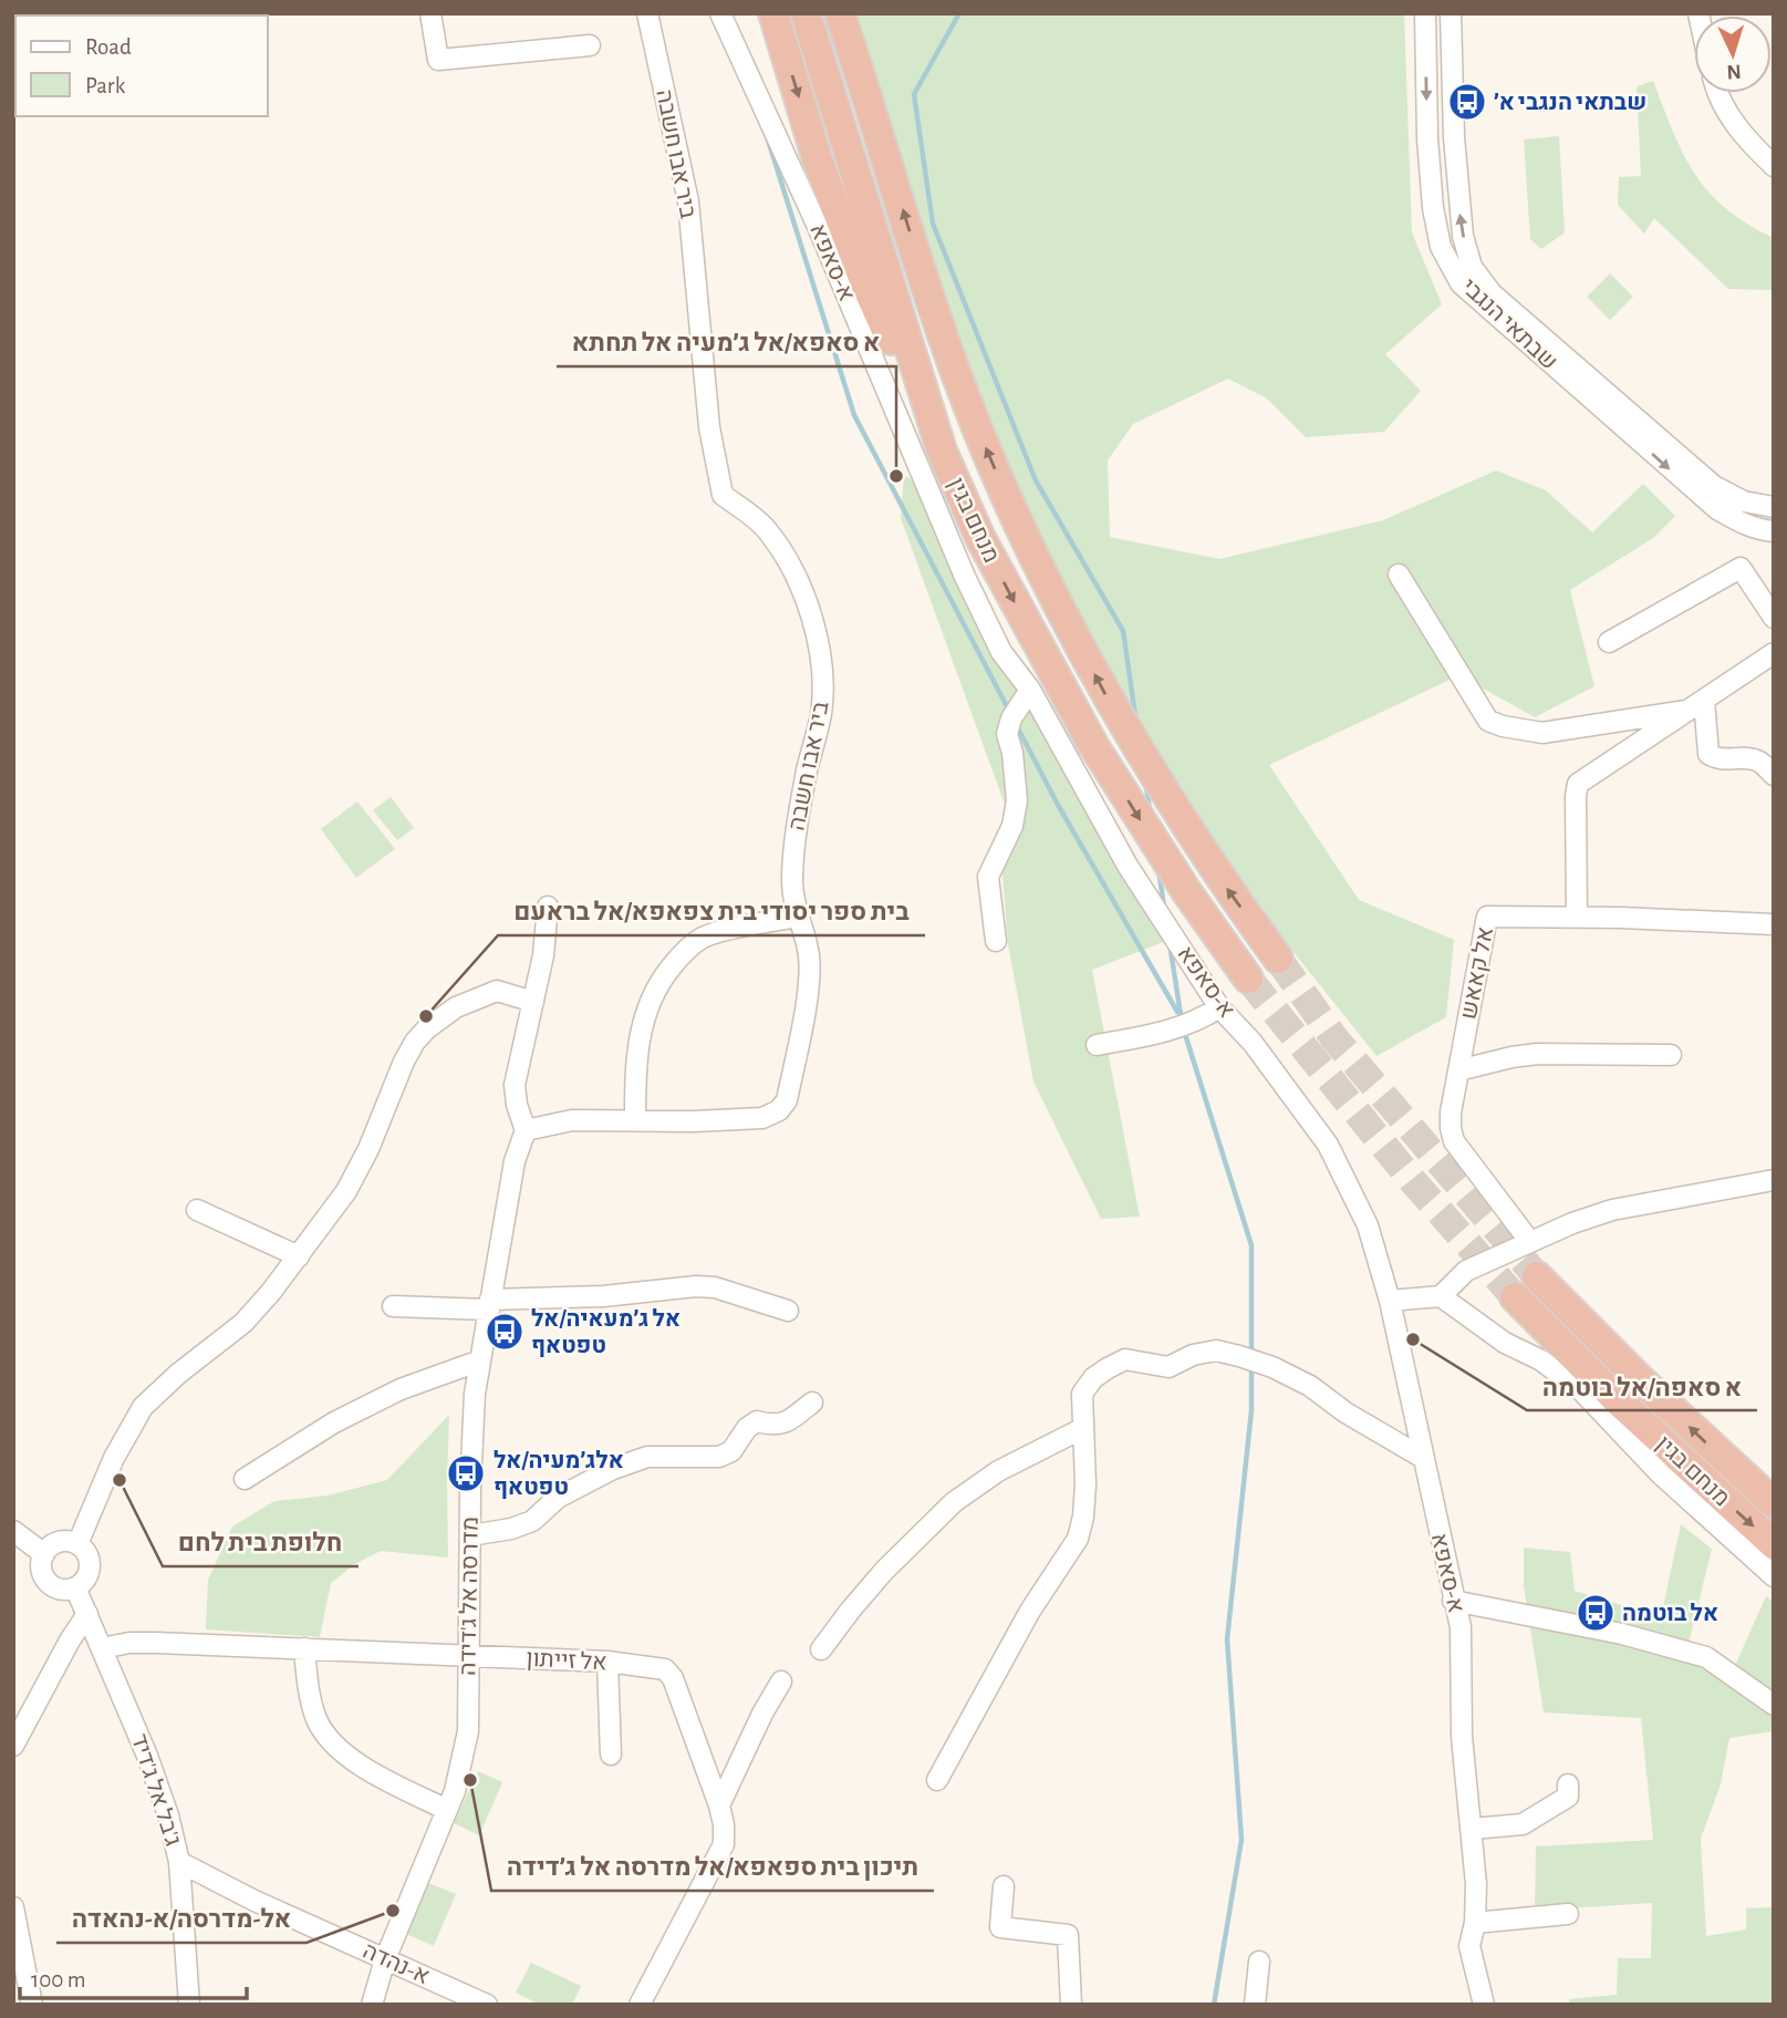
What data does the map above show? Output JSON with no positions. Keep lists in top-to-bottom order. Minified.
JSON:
{"streets":{"highway":["מנחם בגין"],"street":["ביר אבו חשבה","א-סאפא","שבתאי הנגבי","אל קאאש","מדרסה אל ג'דידה","אל זייתון","ג'בל אל ג'דיד","א-נהדה"]},"crossings":[["ביר אבו חשבה","מדרסה אל ג'דידה"],["מדרסה אל ג'דידה","אל זייתון"],["מדרסה אל ג'דידה","א-נהדה"],["אל זייתון","ג'בל אל ג'דיד"],["ג'בל אל ג'דיד","א-נהדה"]],"places":{"bus stop":["שבתאי הנגבי א׳","אל ג׳מעאיה/אל טפטאף","אלג׳מעיה/אל טפטאף","אל בוטמה"],"other":["א סאפא/אל ג׳מעיה אל תחתא","בית ספר יסודי בית צפאפא/אל בראעם","א סאפה/אל בוטמה","חלופת בית לחם","תיכון בית ספאפא/אל מדרסה אל ג׳דידה","אל-מדרסה/א-נהאדה"]},"legend":["Road","Park"],"scale_bar":"100 m","north":"bottom"}
